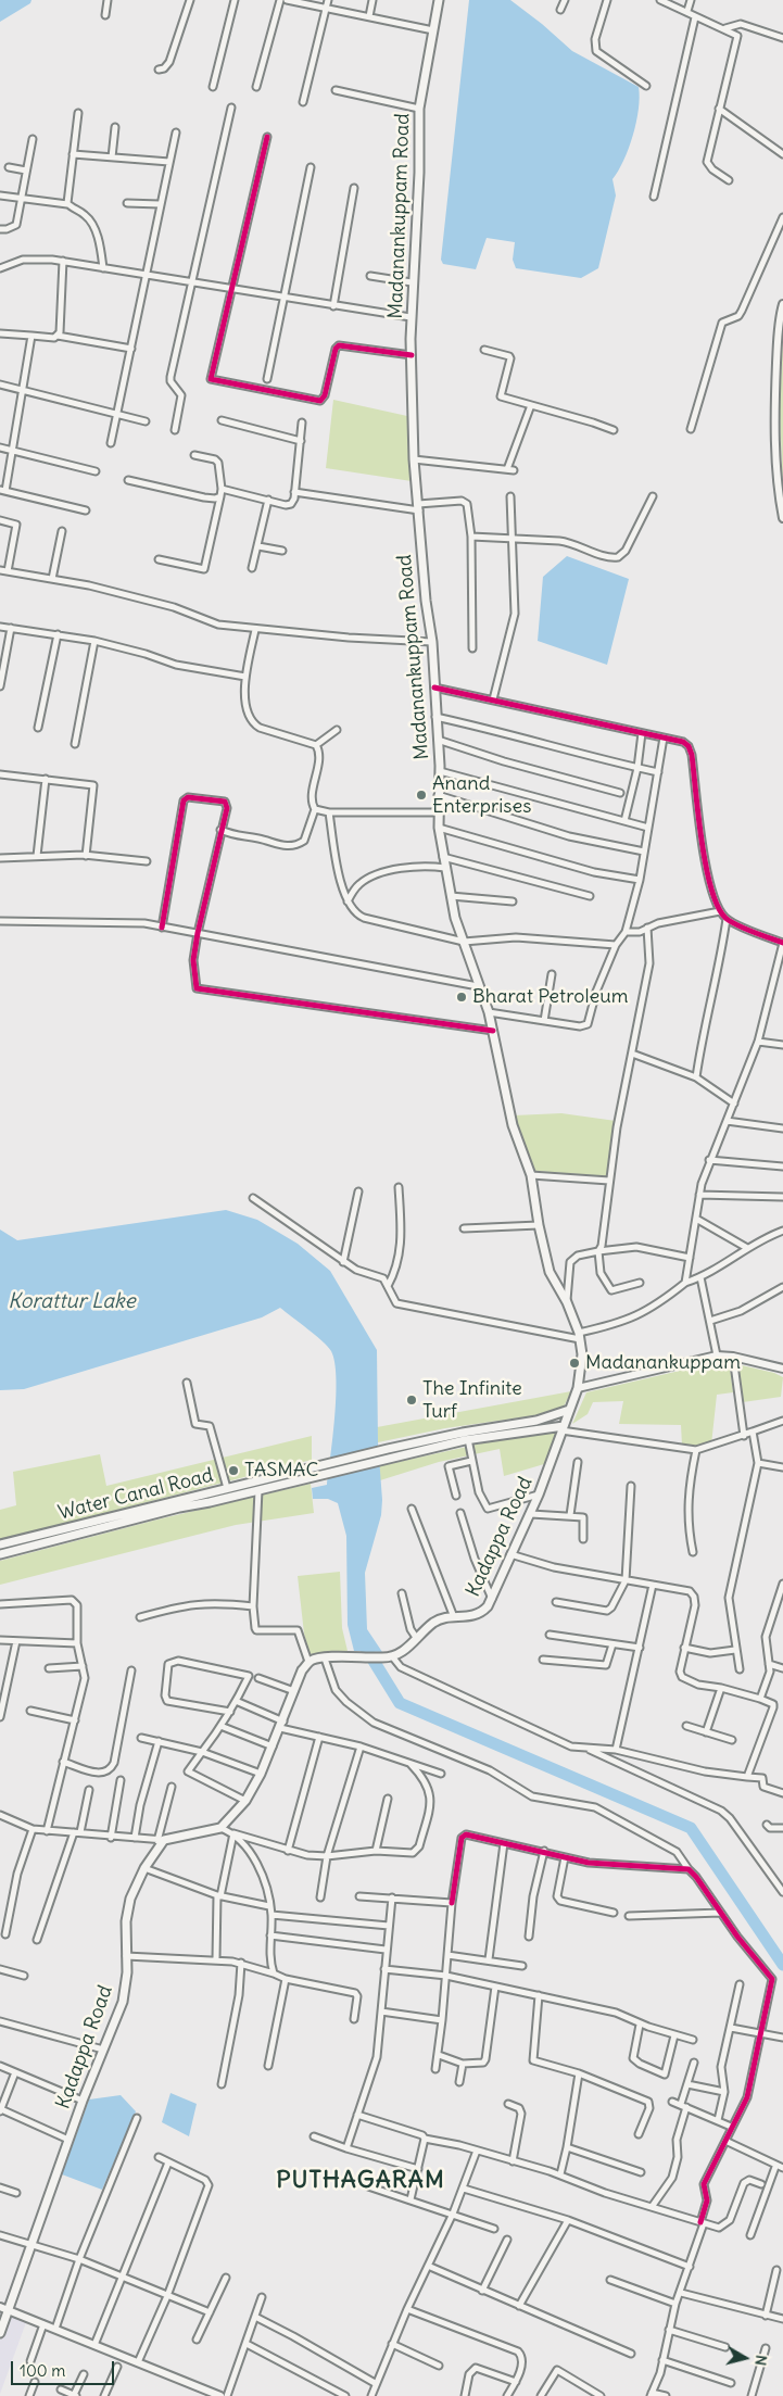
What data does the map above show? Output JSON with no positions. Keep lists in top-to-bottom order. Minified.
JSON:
{"streets":{"main road":["Madanankuppam Road","Water Canal Road","Kadappa Road"]},"crossings":[["Madanankuppam Road","Kadappa Road"]],"districts":["PUTHAGARAM"],"water":["Korattur Lake"],"places":["Anand Enterprises","Bharat Petroleum","Madanankuppam","The Infinite Turf","TASMAC"],"scale_bar":"100 m","north":"right"}
